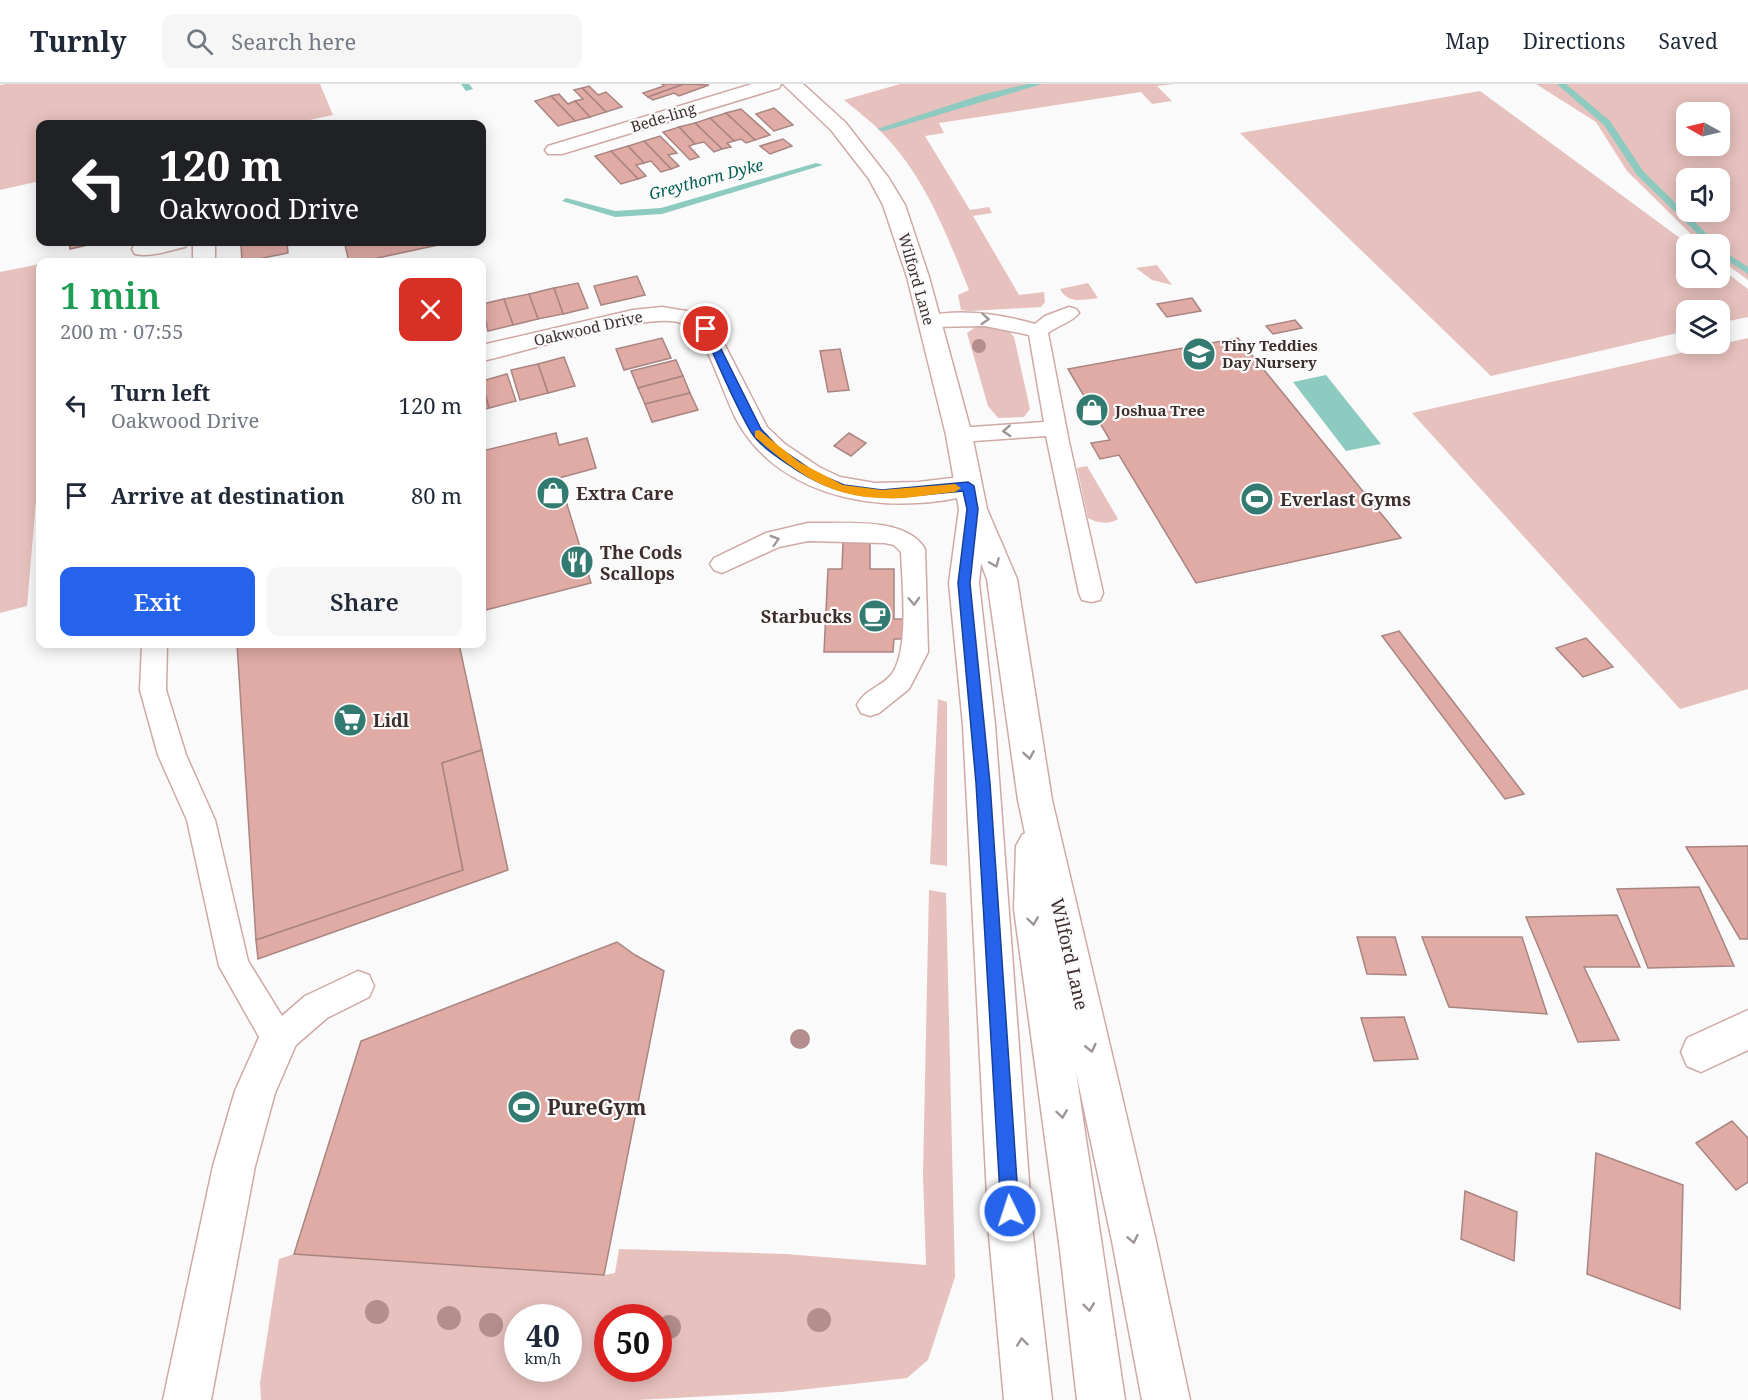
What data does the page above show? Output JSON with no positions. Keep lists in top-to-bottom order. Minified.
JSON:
{"streets":{"main road":["Bede-ling","Wilford Lane","Oakwood Drive"]},"crossings":[["Wilford Lane","Oakwood Drive"]],"water":["Greythorn Dyke"],"places":{"school or university":["Tiny Teddies Day Nursery"],"shop":["Joshua Tree","Extra Care"],"sports":["Everlast Gyms","PureGym"],"restaurant":["The Cods Scallops"],"cafe":["Starbucks"],"supermarket":["Lidl"]},"north":"left","page":{"header":"Turnly","search":"Search here","nav":["Map","Directions","Saved"],"turn":["120 m","Oakwood Drive"],"heading":["1 min","200 m · 07:55"],"list":[{"name":"Turn left","note":"Oakwood Drive","value":"120 m"},{"name":"Arrive at destination","value":"80 m"}],"buttons":["Exit","Share"],"speed":"40 km/h","limit":"50"}}
